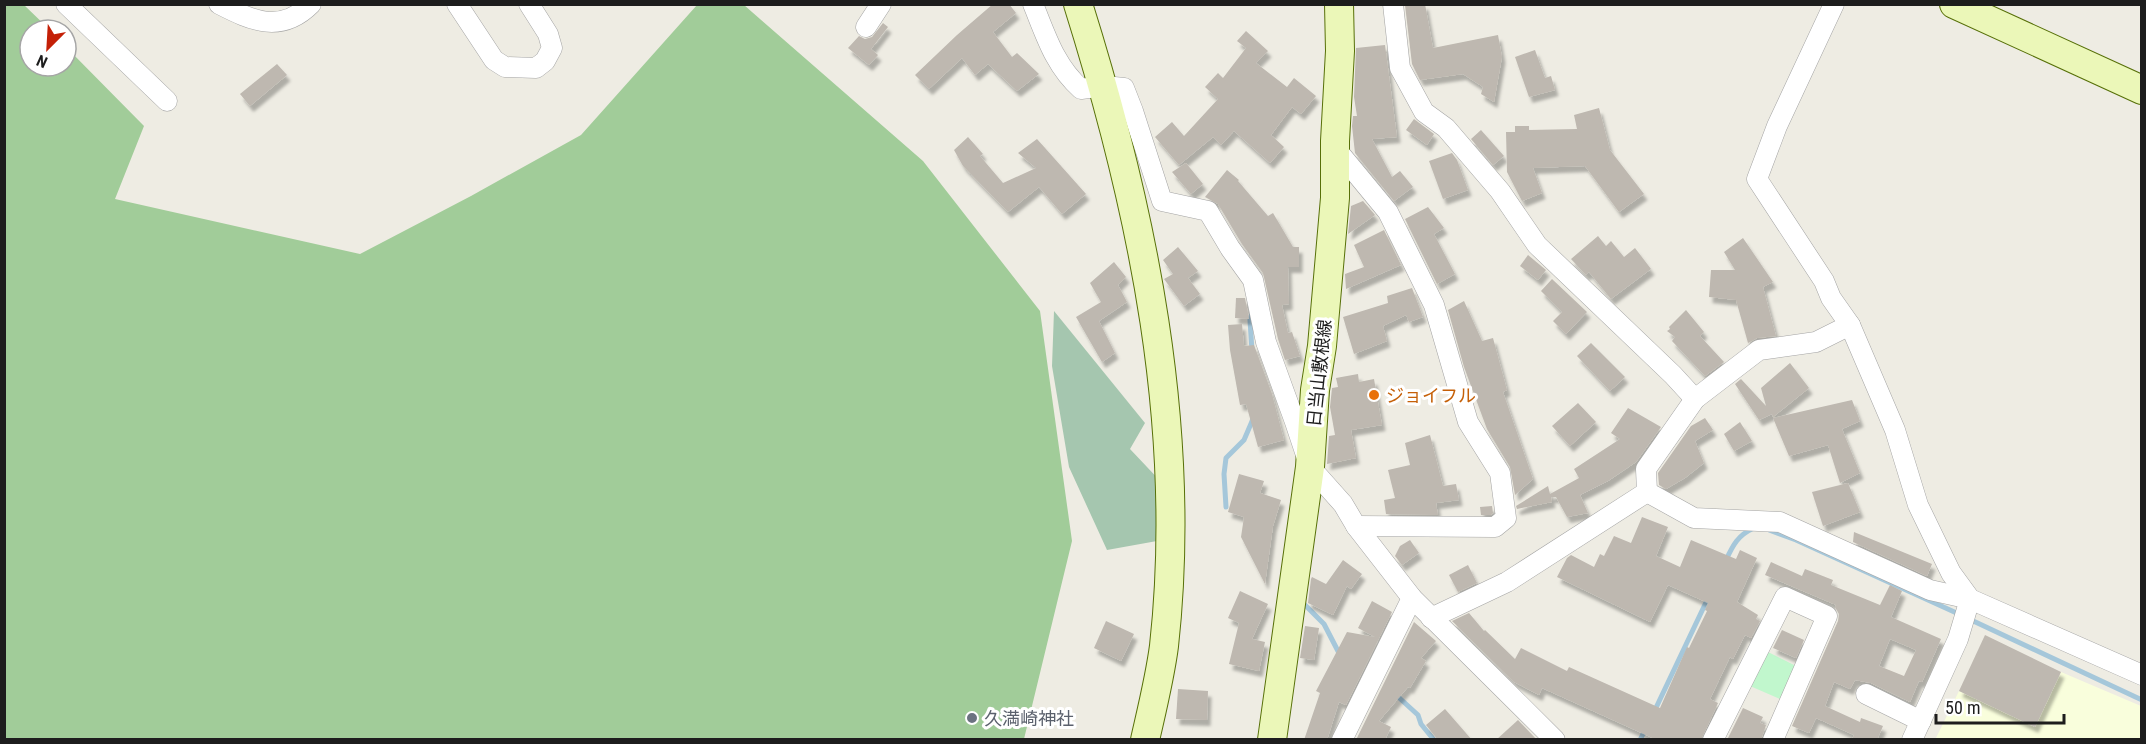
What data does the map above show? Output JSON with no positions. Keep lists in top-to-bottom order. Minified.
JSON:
{"streets":{"street":["日当山敷根線"]},"places":["ジョイフル","久満崎神社"],"scale_bar":"50 m","north":"bottom left"}
